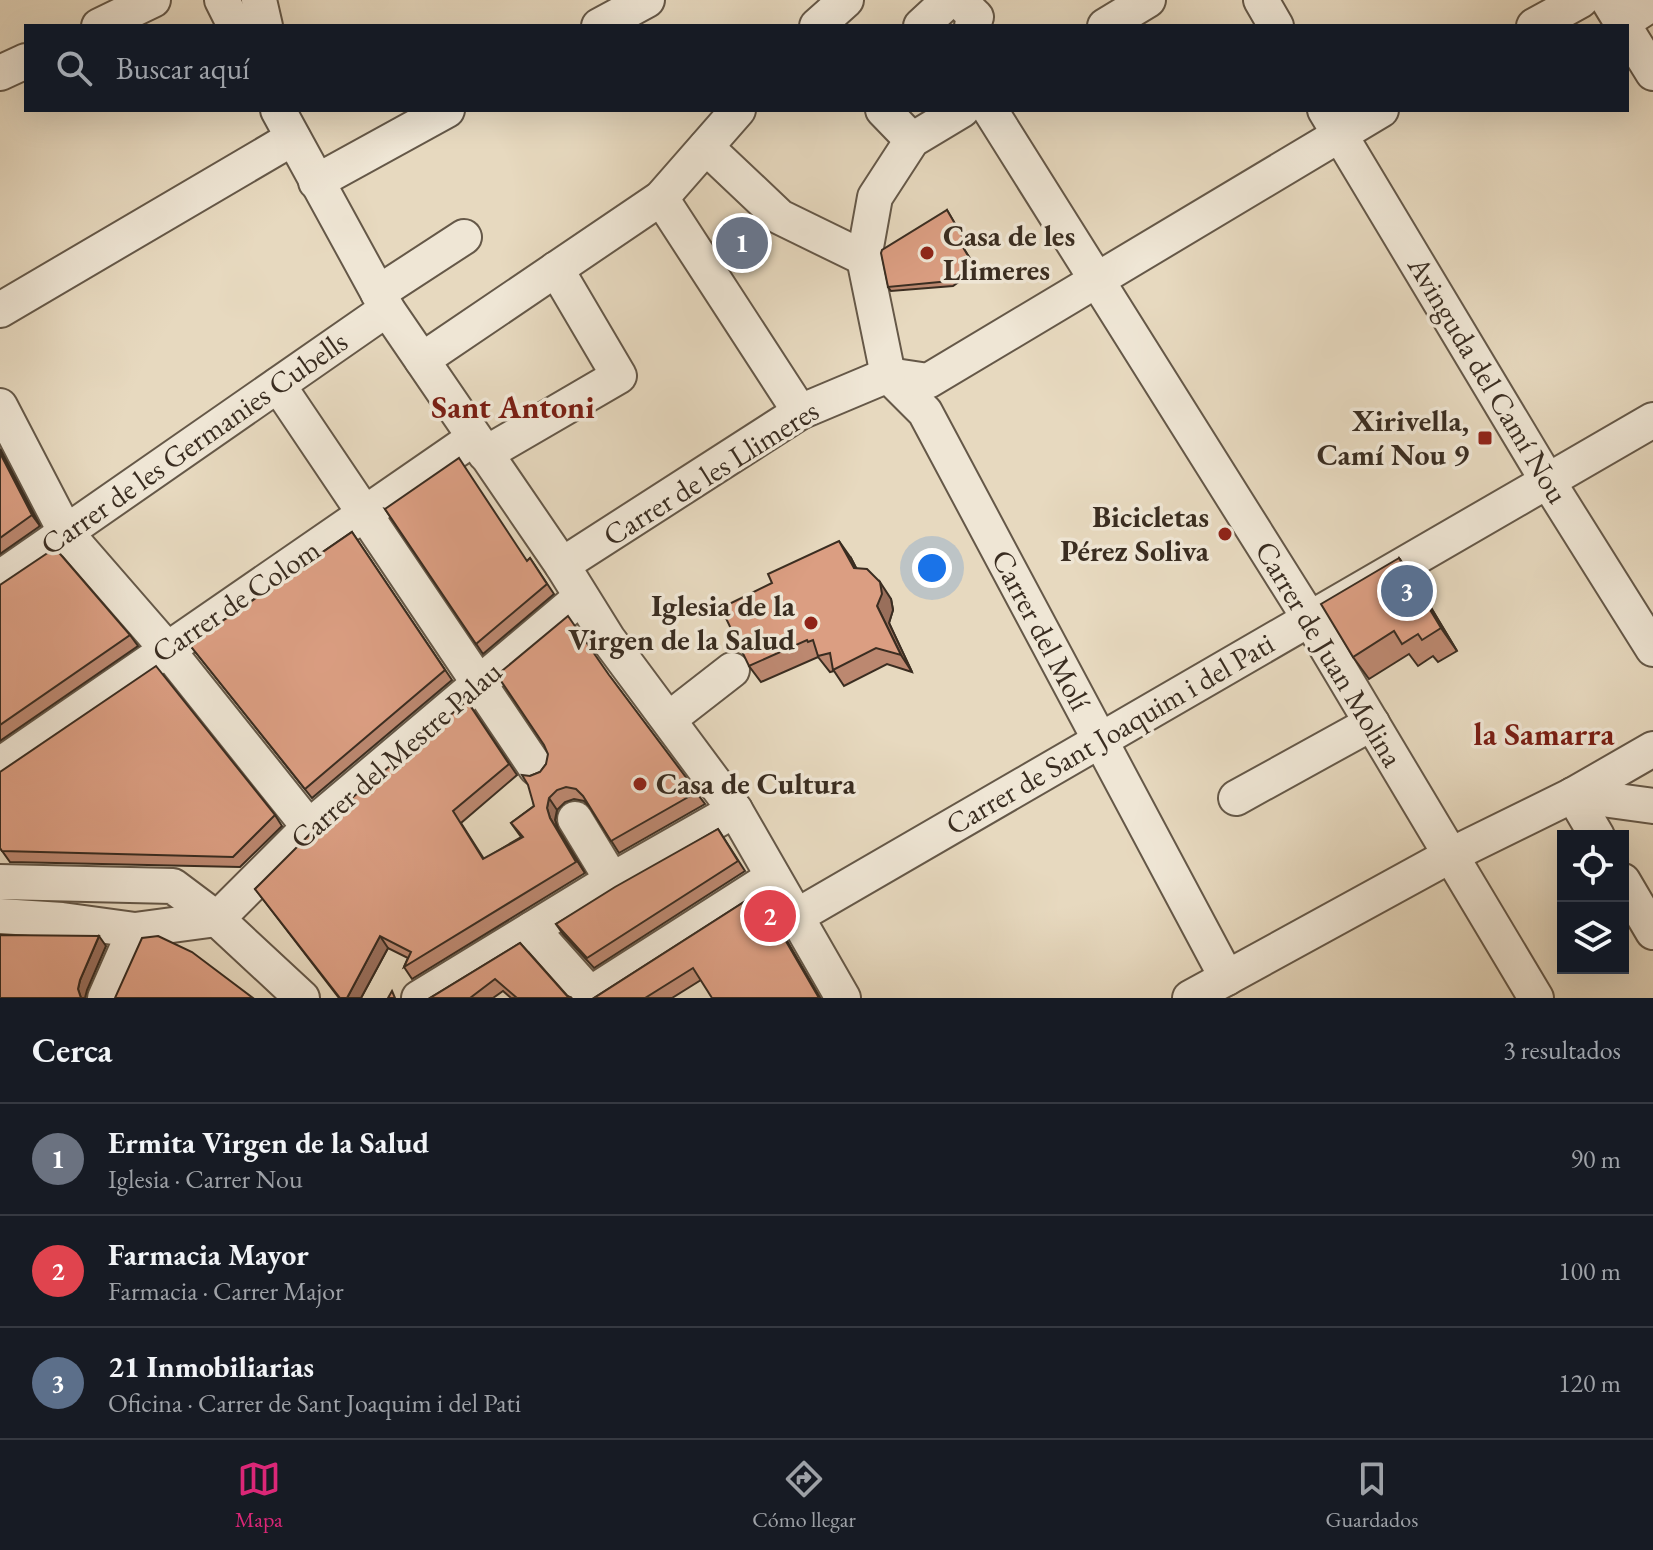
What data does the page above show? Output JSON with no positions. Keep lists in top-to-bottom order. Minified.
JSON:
{"streets":{"street":["Avinguda del Camí Nou","Carrer de les Germanies Cubells","Carrer de les Llimeres","Carrer de Colom","Carrer del Molí","Carrer de Juan Molina","Carrer de Sant Joaquim i del Pati","Carrer del Mestre Palau"]},"crossings":[["Avinguda del Camí Nou","Carrer de Sant Joaquim i del Pati"],["Carrer de les Llimeres","Carrer del Molí"],["Carrer del Molí","Carrer de Sant Joaquim i del Pati"],["Carrer de Juan Molina","Carrer de Sant Joaquim i del Pati"]],"districts":["Sant Antoni","la Samarra"],"places":{"other":["Casa de les Llimeres","Bicicletas Pérez Soliva","Iglesia de la Virgen de la Salud","Casa de Cultura"],"transit":["Xirivella, Camí Nou 9"]},"page":{"search":"Buscar aquí","pins":["1","3","2"],"heading":["Cerca","3 resultados"],"list":[{"mark":"1","name":"Ermita Virgen de la Salud","note":"Iglesia · Carrer Nou","value":"90 m"},{"mark":"2","name":"Farmacia Mayor","note":"Farmacia · Carrer Major","value":"100 m"},{"mark":"3","name":"21 Inmobiliarias","note":"Oficina · Carrer de Sant Joaquim i del Pati","value":"120 m"}],"nav":["Mapa","Cómo llegar","Guardados"]}}
